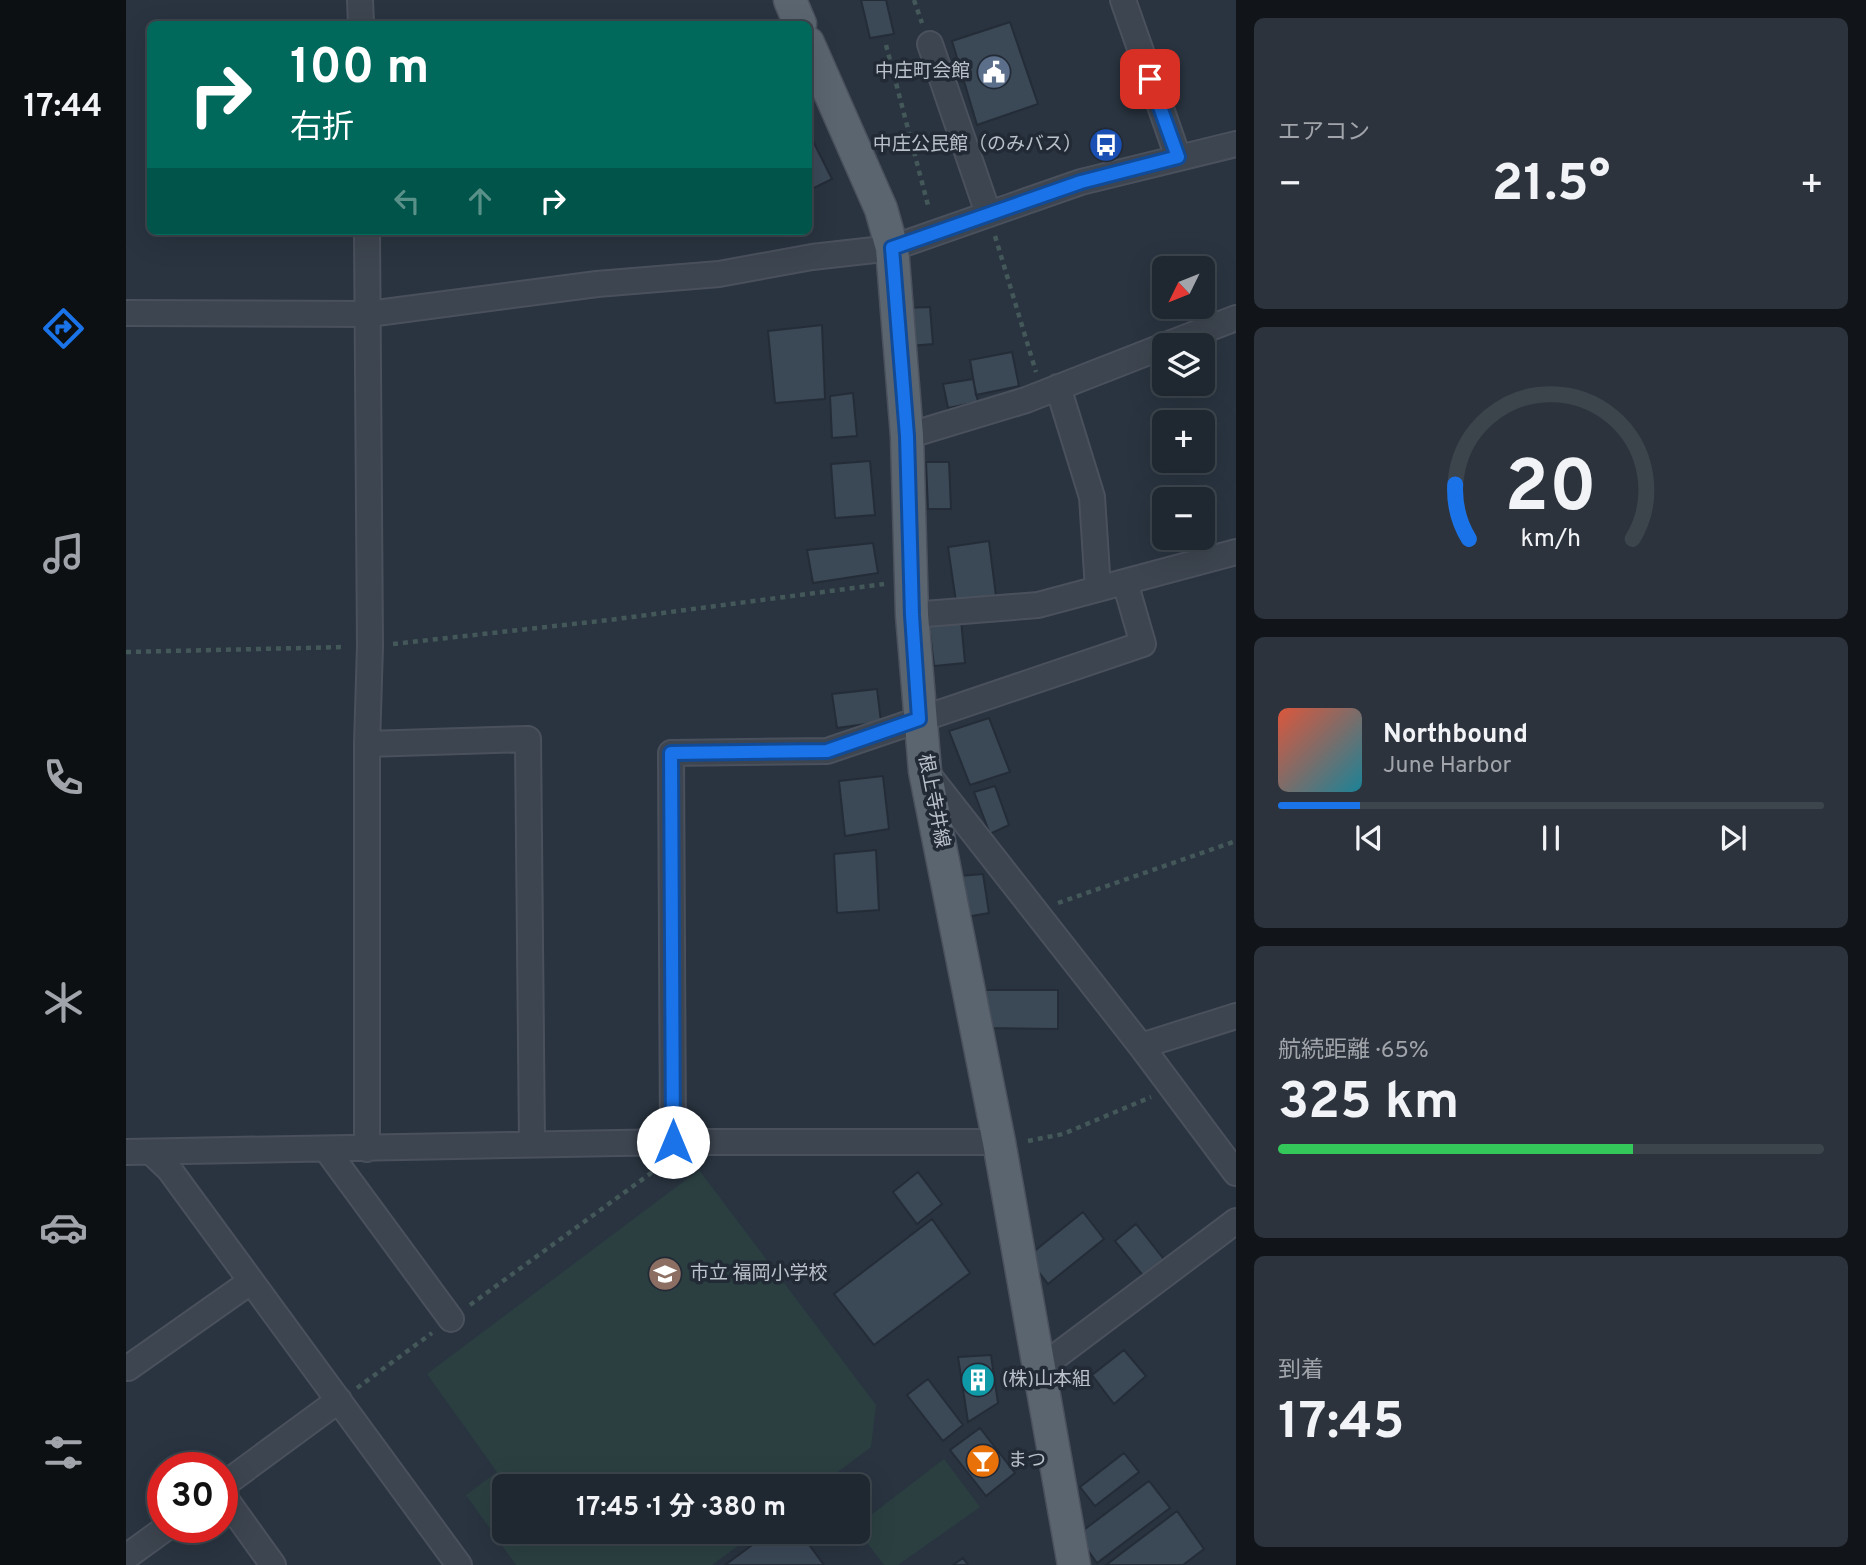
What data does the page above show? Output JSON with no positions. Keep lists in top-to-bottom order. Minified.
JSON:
{"streets":{"main road":["根上寺井線"]},"places":{"public building":["中庄町会館"],"bus stop":["中庄公民館（のみバス）"],"school or university":["市立 福岡小学校"],"building":["(株)山本組"],"bar":["まつ"]},"north":"bottom left","page":{"tabs":"17:44","tile":["エアコン",["航続距離 · 65%","325 km"],["到着","17:45"]],"turn":["100 m","右折"],"heat":["−","21.5°","+"],"map_buttons":["+","−"],"song":["Northbound","June Harbor"],"limit":"30","trip":"17:45 · 1 分 · 380 m","gauge":["20","km/h"]}}
